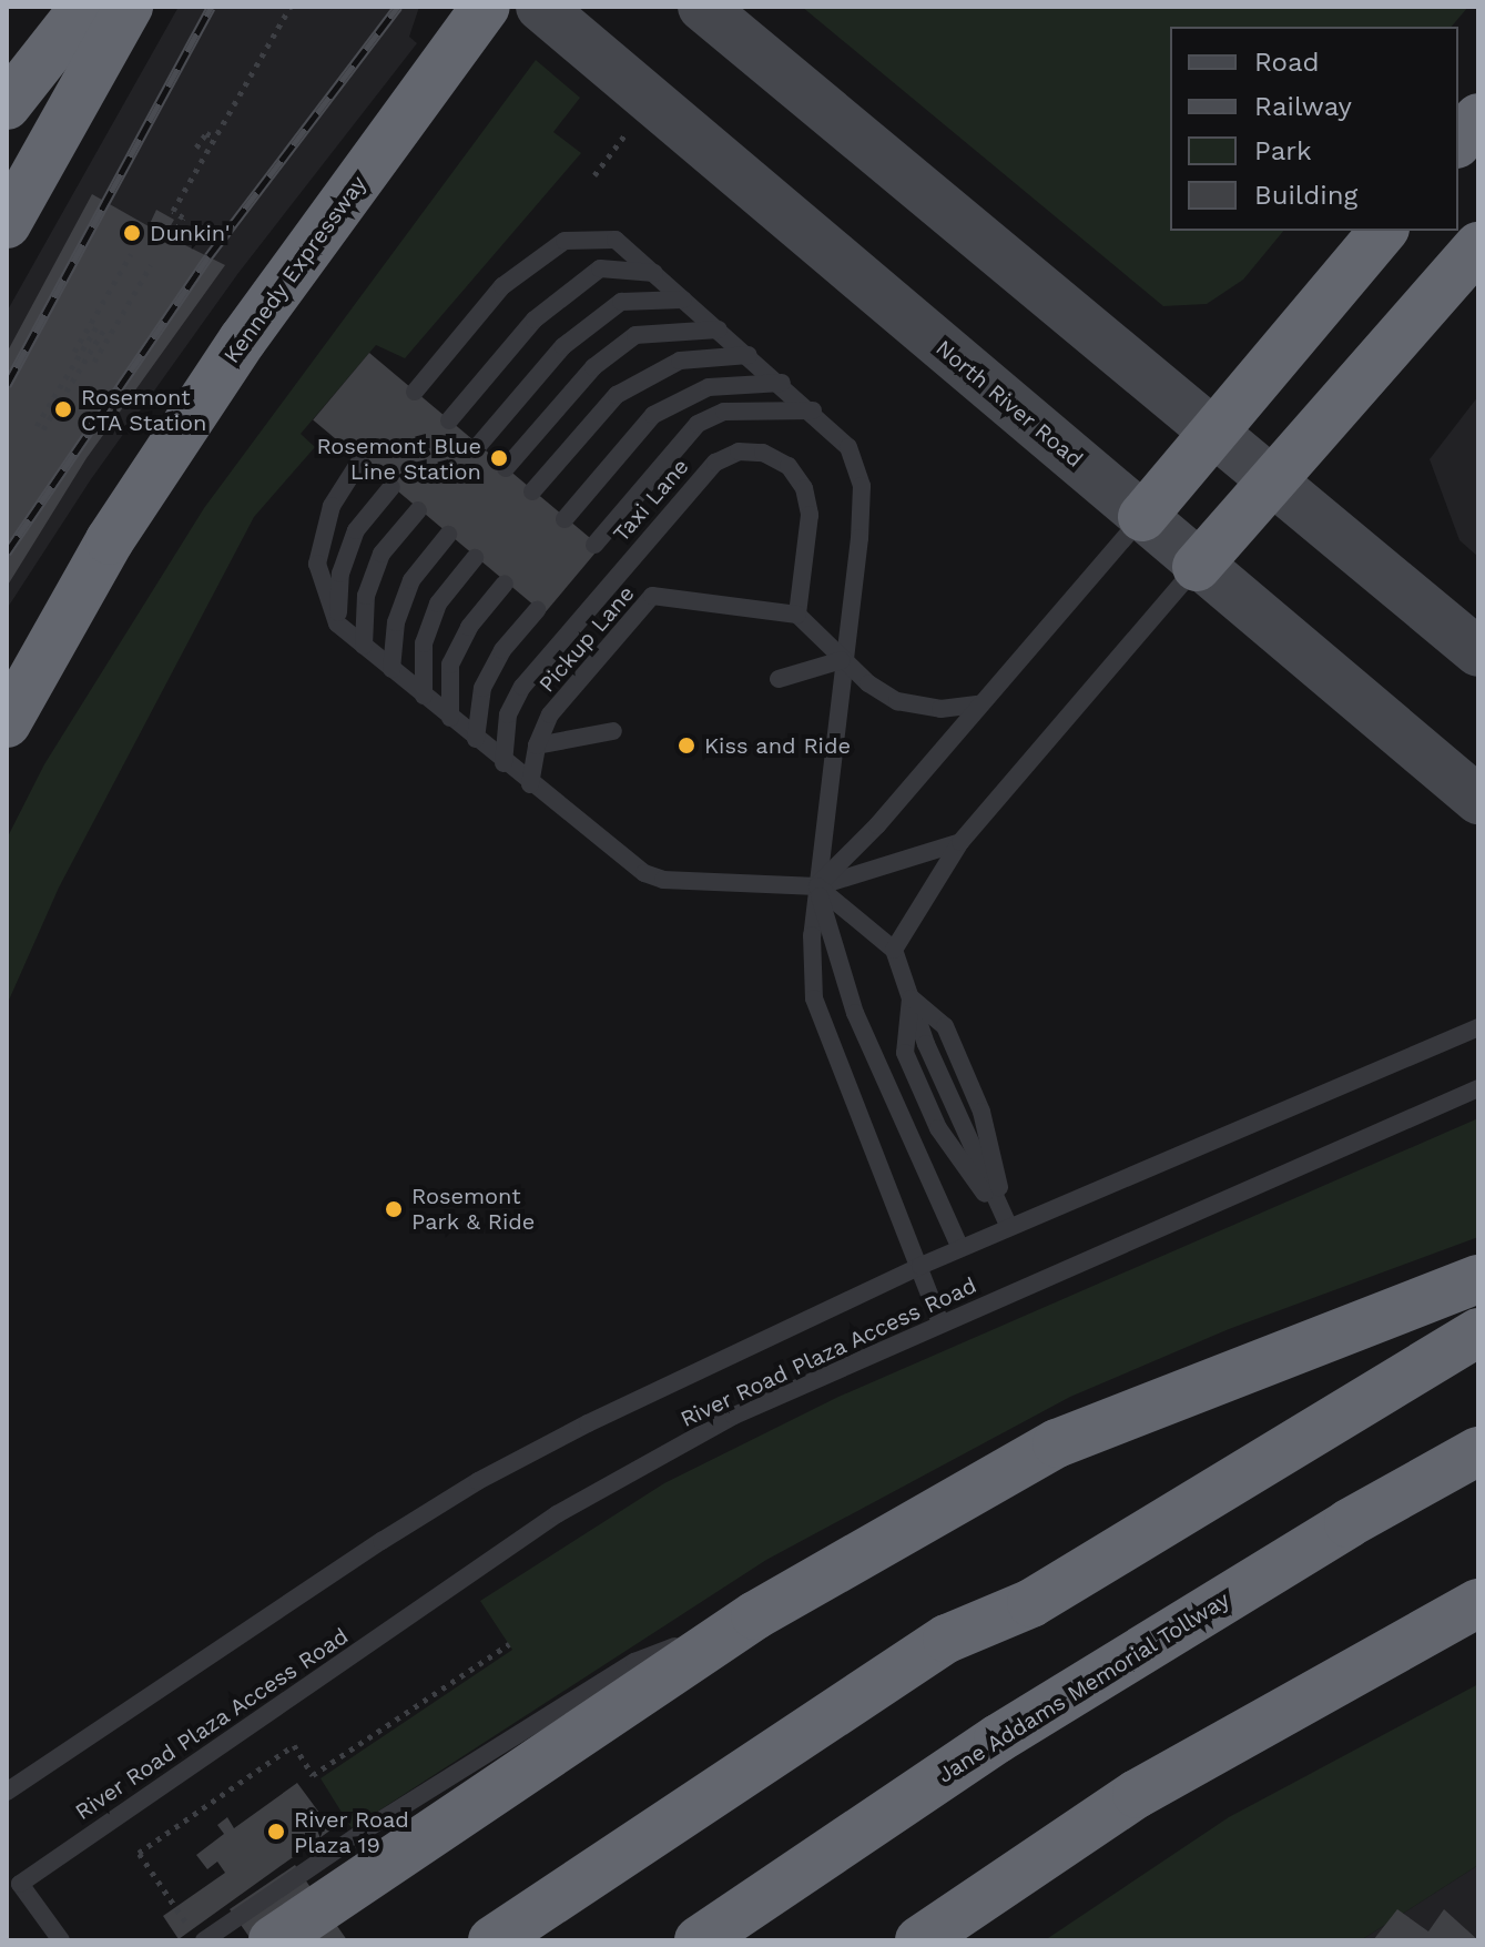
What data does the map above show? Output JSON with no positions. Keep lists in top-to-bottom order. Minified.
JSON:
{"streets":{"highway":["Kennedy Expressway","Jane Addams Memorial Tollway"],"main road":["North River Road"],"lane":["Taxi Lane","Pickup Lane","River Road Plaza Access Road"]},"crossings":[["Taxi Lane","Pickup Lane"]],"places":["Dunkin'","Rosemont CTA Station","Rosemont Blue Line Station","Kiss and Ride","Rosemont Park & Ride","River Road Plaza 19"],"legend":["Road","Railway","Park","Building"]}
